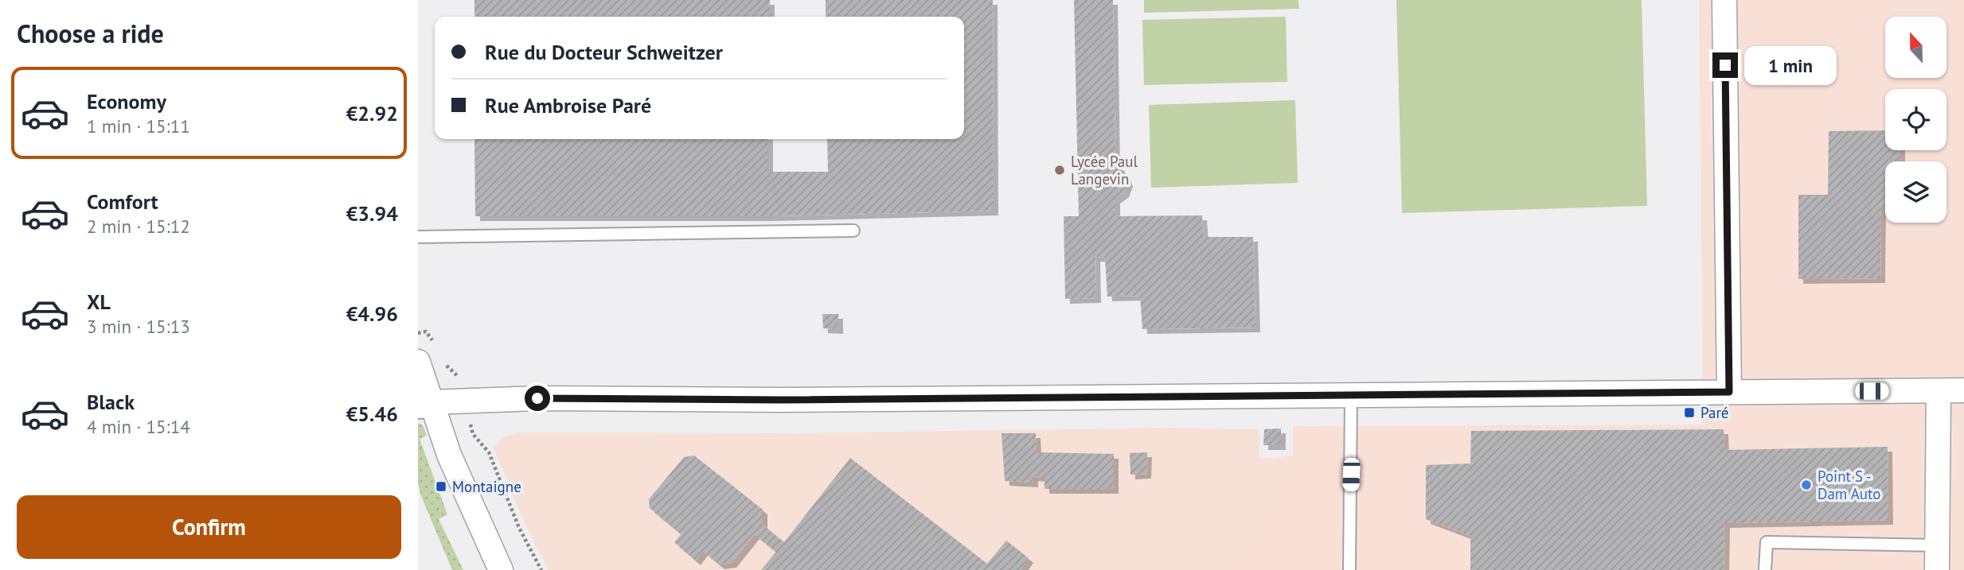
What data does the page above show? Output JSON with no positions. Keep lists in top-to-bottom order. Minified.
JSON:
{"places":{"other":["Lycée Paul Langevin","Point S - Dam Auto"],"transit":["Paré","Montaigne"]},"north":"top","page":{"heading":"Choose a ride","banner":["Rue du Docteur Schweitzer","Rue Ambroise Paré"],"bubble":"1 min","list":[{"name":"Economy","note":"1 min · 15:11","value":"€2.92"},{"name":"Comfort","note":"2 min · 15:12","value":"€3.94"},{"name":"XL","note":"3 min · 15:13","value":"€4.96"},{"name":"Black","note":"4 min · 15:14","value":"€5.46"}],"buttons":"Confirm"}}
